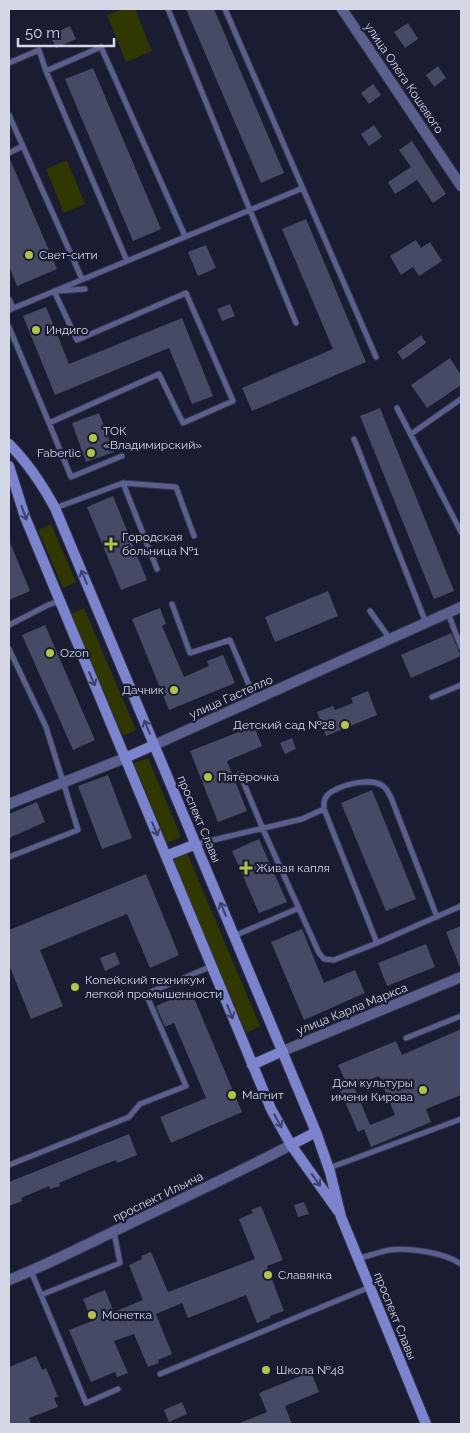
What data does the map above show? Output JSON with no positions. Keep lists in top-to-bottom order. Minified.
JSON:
{"streets":{"main road":["улица Гастелло","проспект Славы","улица Карла Маркса","проспект Ильича"],"street":["улица Олега Кошевого"]},"crossings":[["улица Гастелло","проспект Славы"],["проспект Славы","улица Карла Маркса"],["проспект Славы","проспект Ильича"]],"places":{"other":["Свет-сити","Индиго","ТОК «Владимирский»","Faberlic","Ozon","Дачник","Детский сад №28","Пятёрочка","Копейский техникум легкой промышенности","Дом культуры имени Кирова","Магнит","Славянка","Монетка","Школа №48"],"health":["Городская больница №1","Живая капля"]},"scale_bar":"50 m"}
